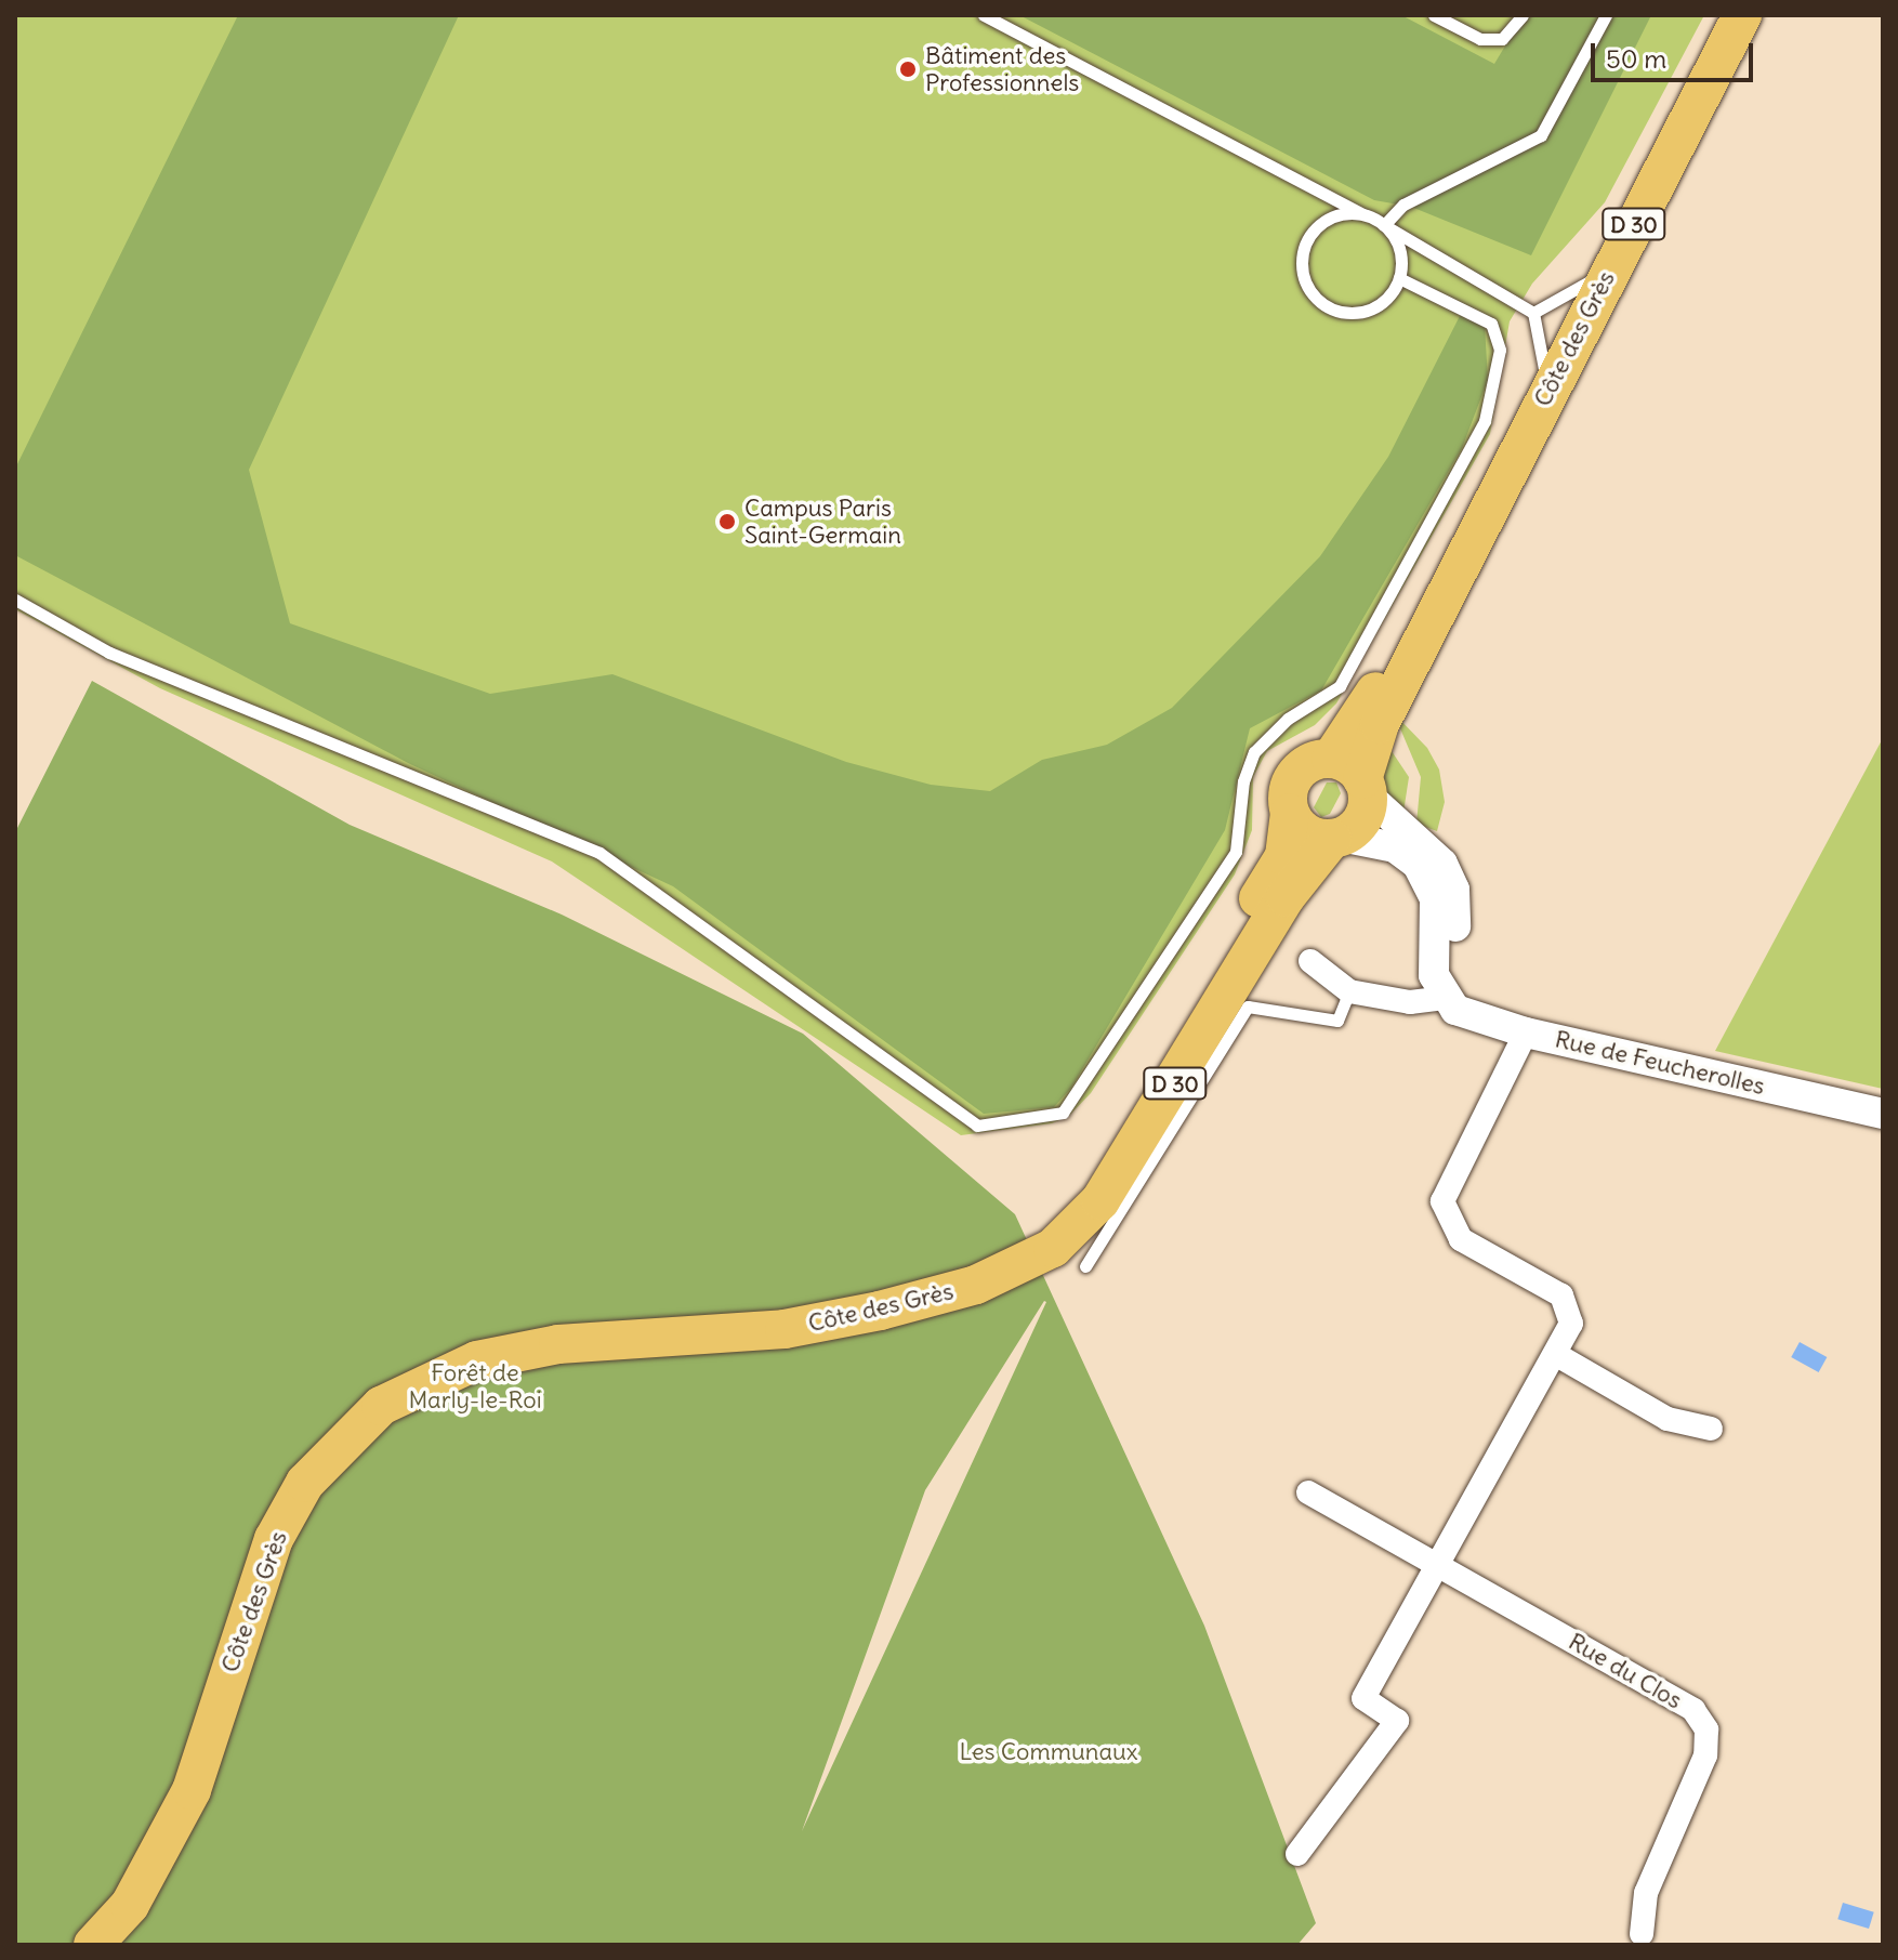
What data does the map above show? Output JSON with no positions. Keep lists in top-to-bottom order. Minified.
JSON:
{"streets":{"main road":["D 30","Côte des Grès"],"street":["Rue de Feucherolles","Rue du Clos"]},"parks":["Forêt de Marly-le-Roi","Les Communaux"],"places":["Bâtiment des Professionnels","Campus Paris Saint-Germain"],"scale_bar":"50 m"}
